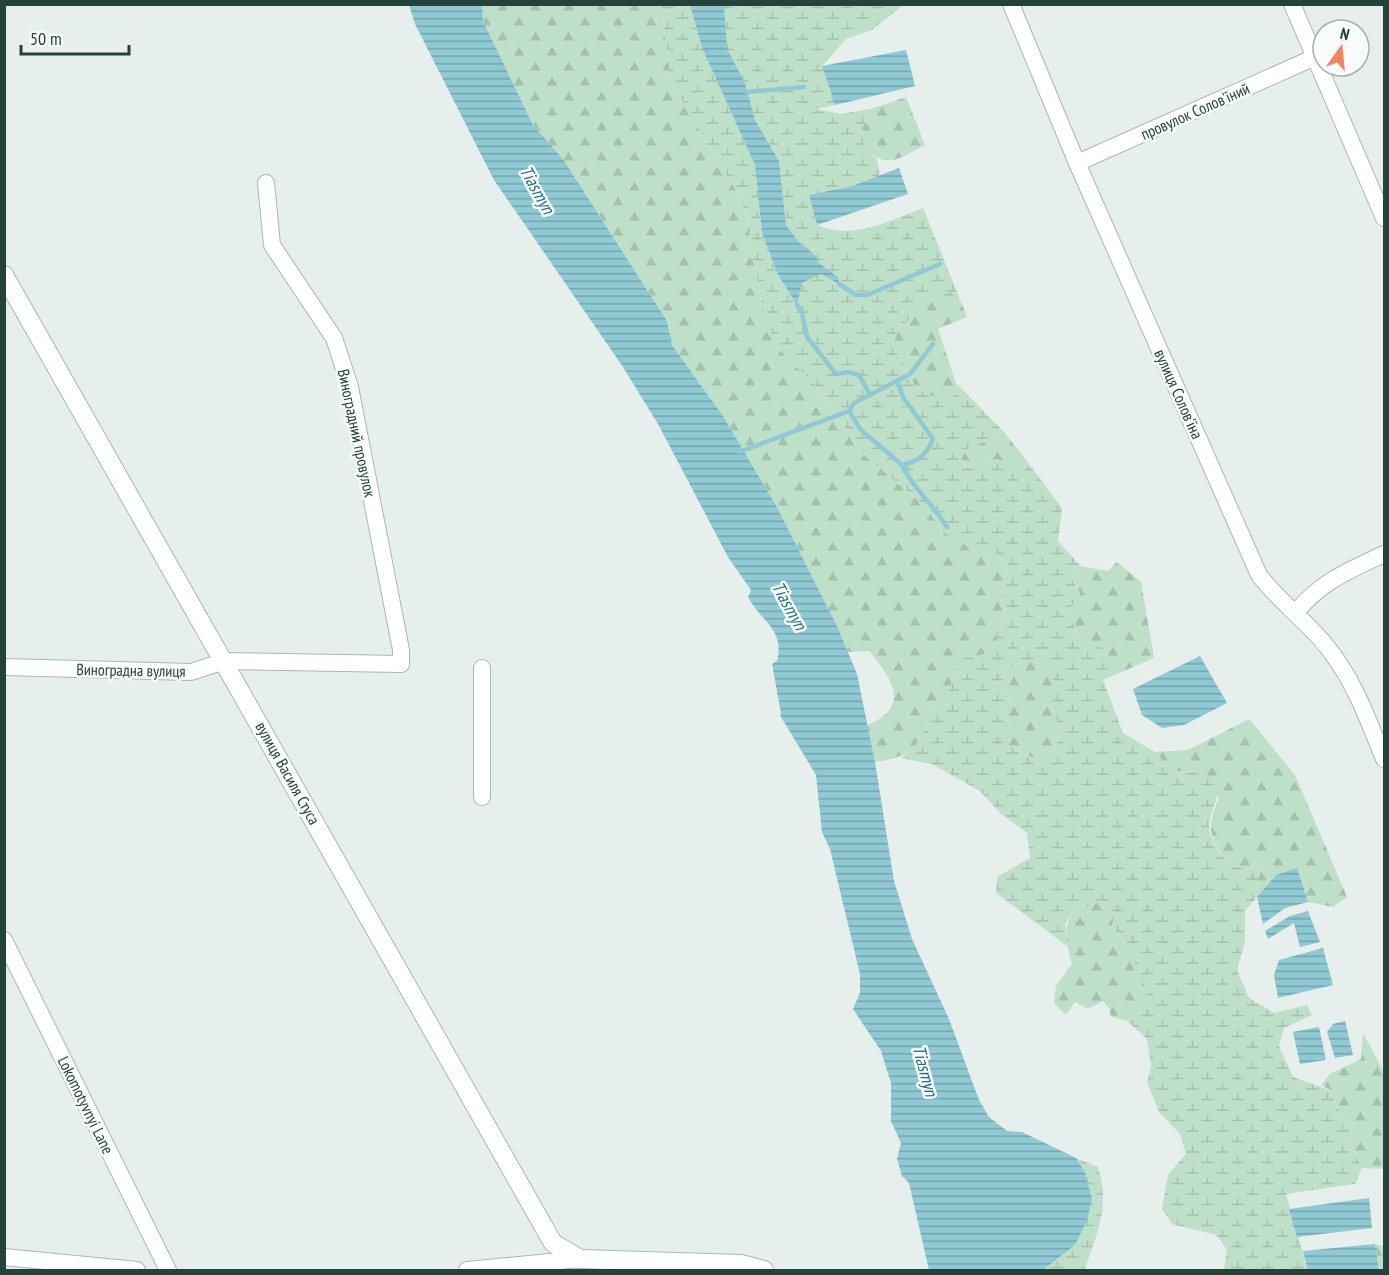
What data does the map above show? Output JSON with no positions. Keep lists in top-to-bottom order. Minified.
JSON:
{"streets":{"street":["провулок Солов'їний","вулиця Солов'їна","Виноградний провулок","Виноградна вулиця","вулиця Василя Стуса","Lokomotyvnyi Lane"]},"crossings":[["провулок Солов'їний","вулиця Солов'їна"],["Виноградний провулок","Виноградна вулиця"],["Виноградна вулиця","вулиця Василя Стуса"]],"water":["Tiasmyn"],"scale_bar":"50 m","north":"top"}
